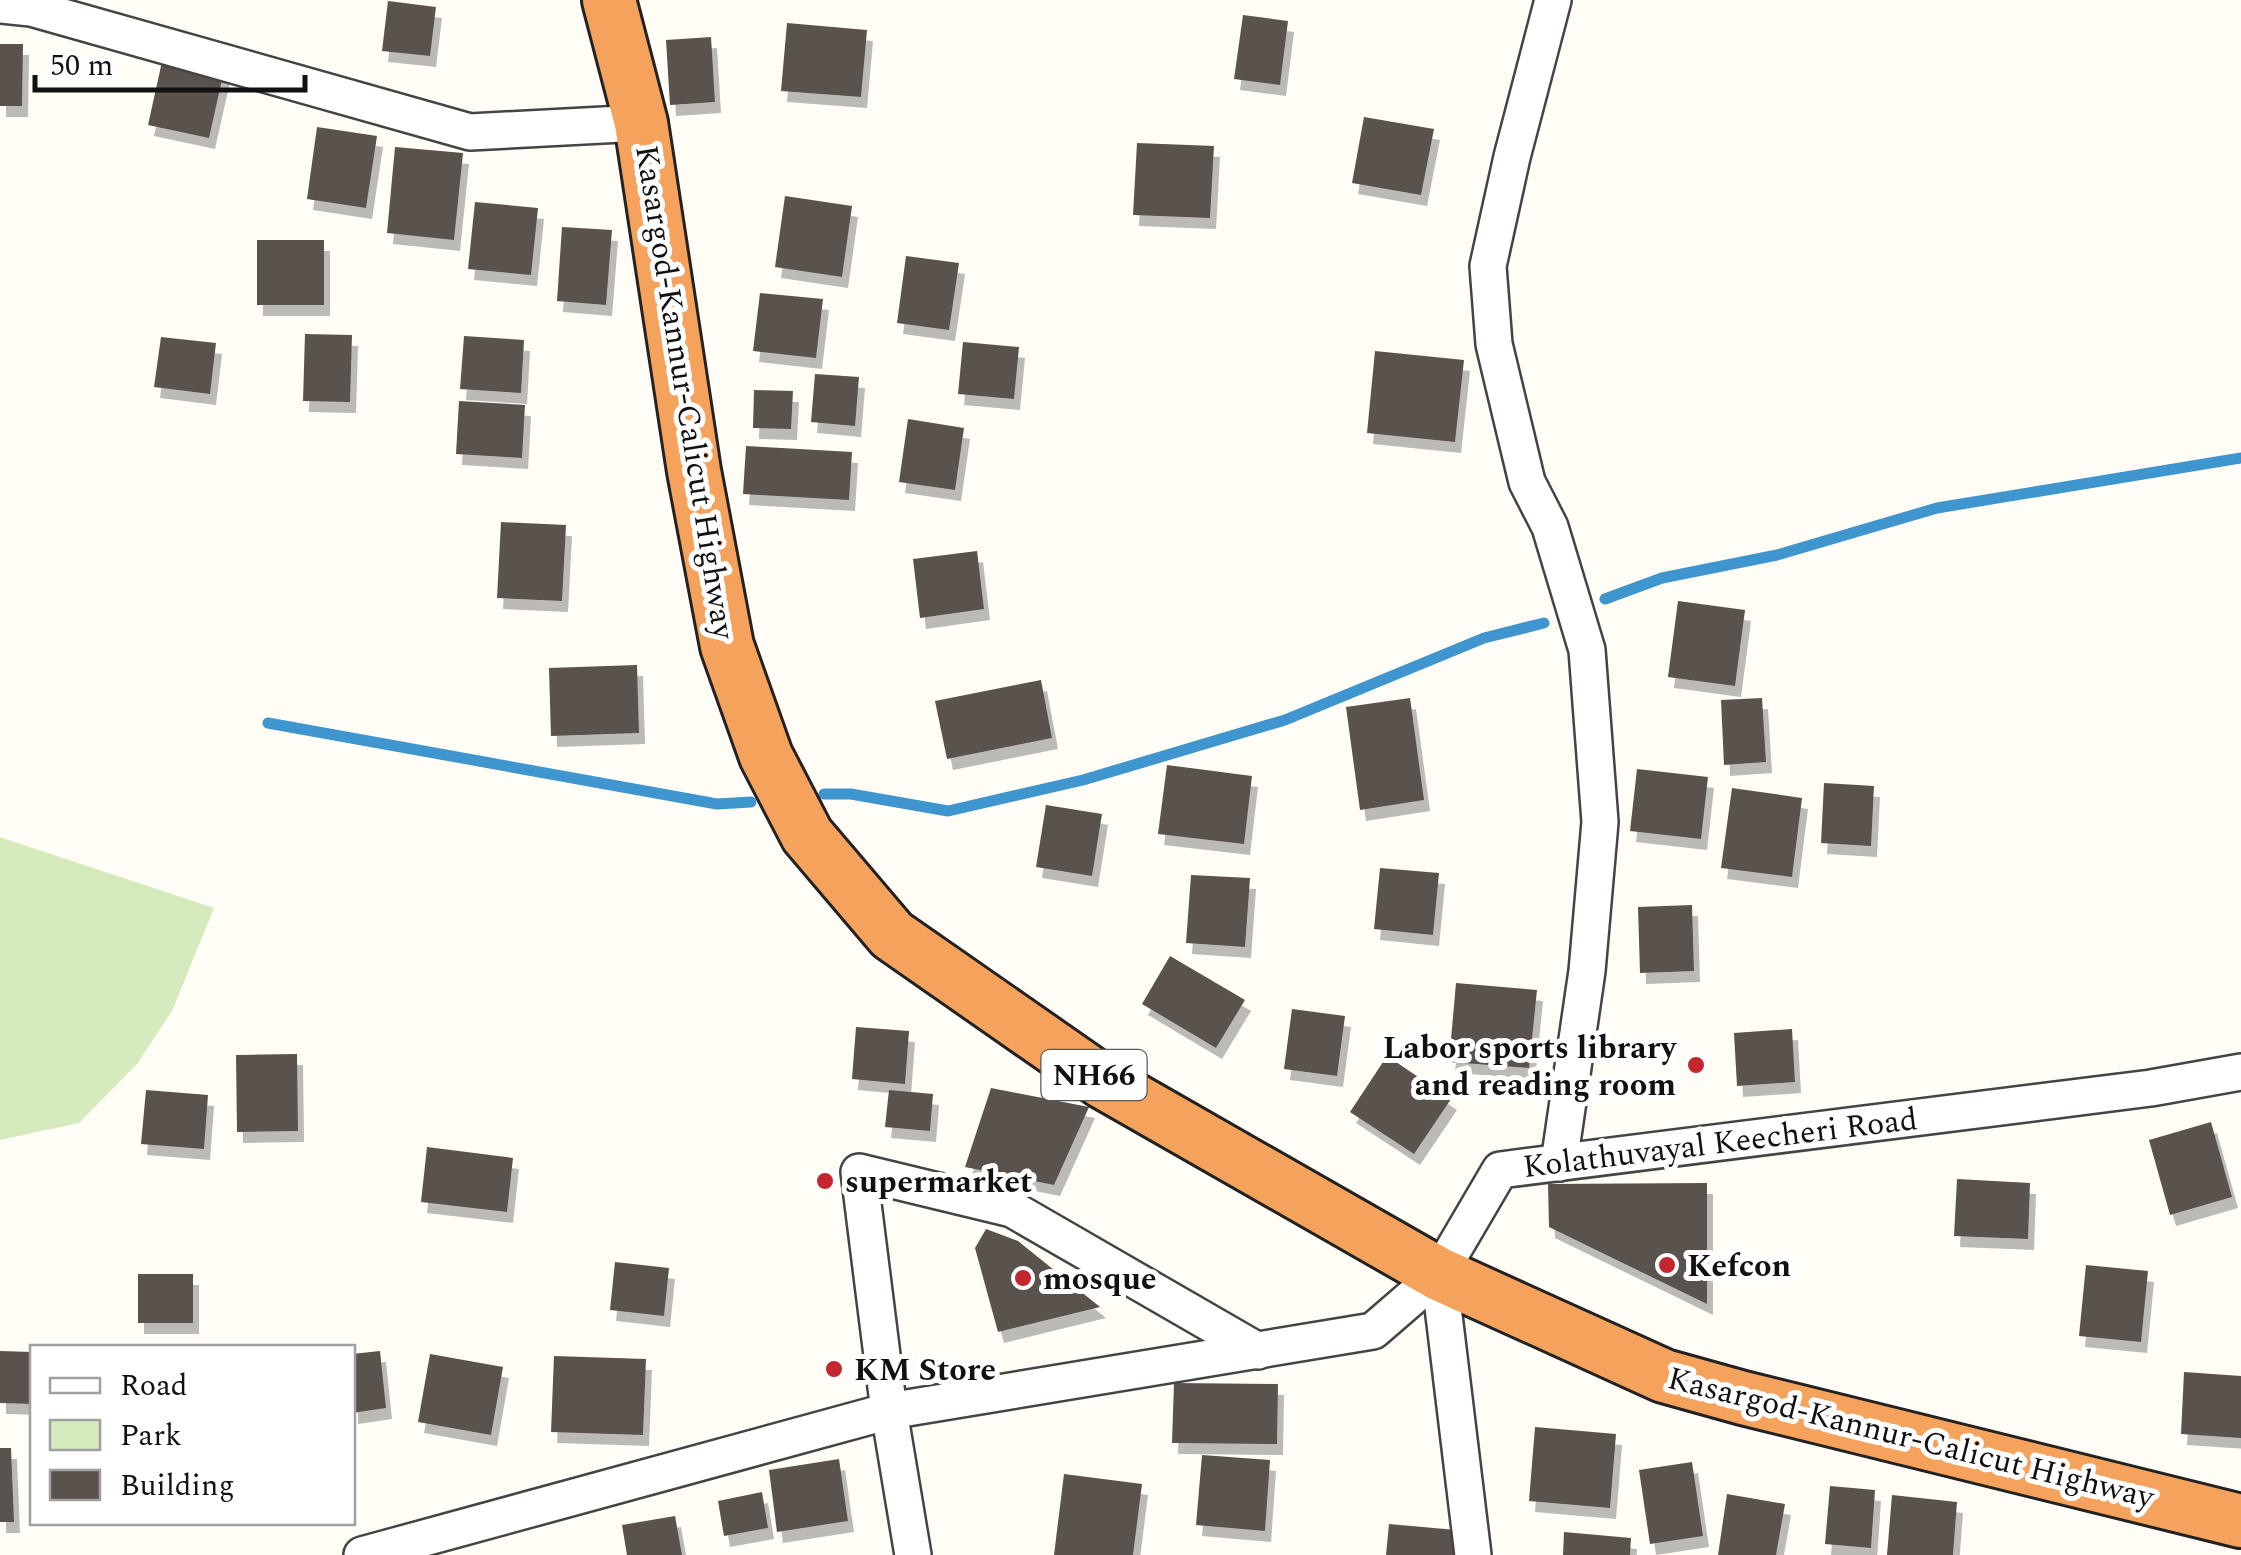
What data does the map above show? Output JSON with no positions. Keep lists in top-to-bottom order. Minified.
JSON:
{"streets":{"highway":["Kasargod-Kannur-Calicut Highway","NH66"],"street":["Kolathuvayal Keecheri Road"]},"crossings":[["Kasargod-Kannur-Calicut Highway","Kolathuvayal Keecheri Road"]],"places":["Labor sports library and reading room","supermarket","Kefcon","mosque","KM Store"],"legend":["Road","Park","Building"],"scale_bar":"50 m"}
